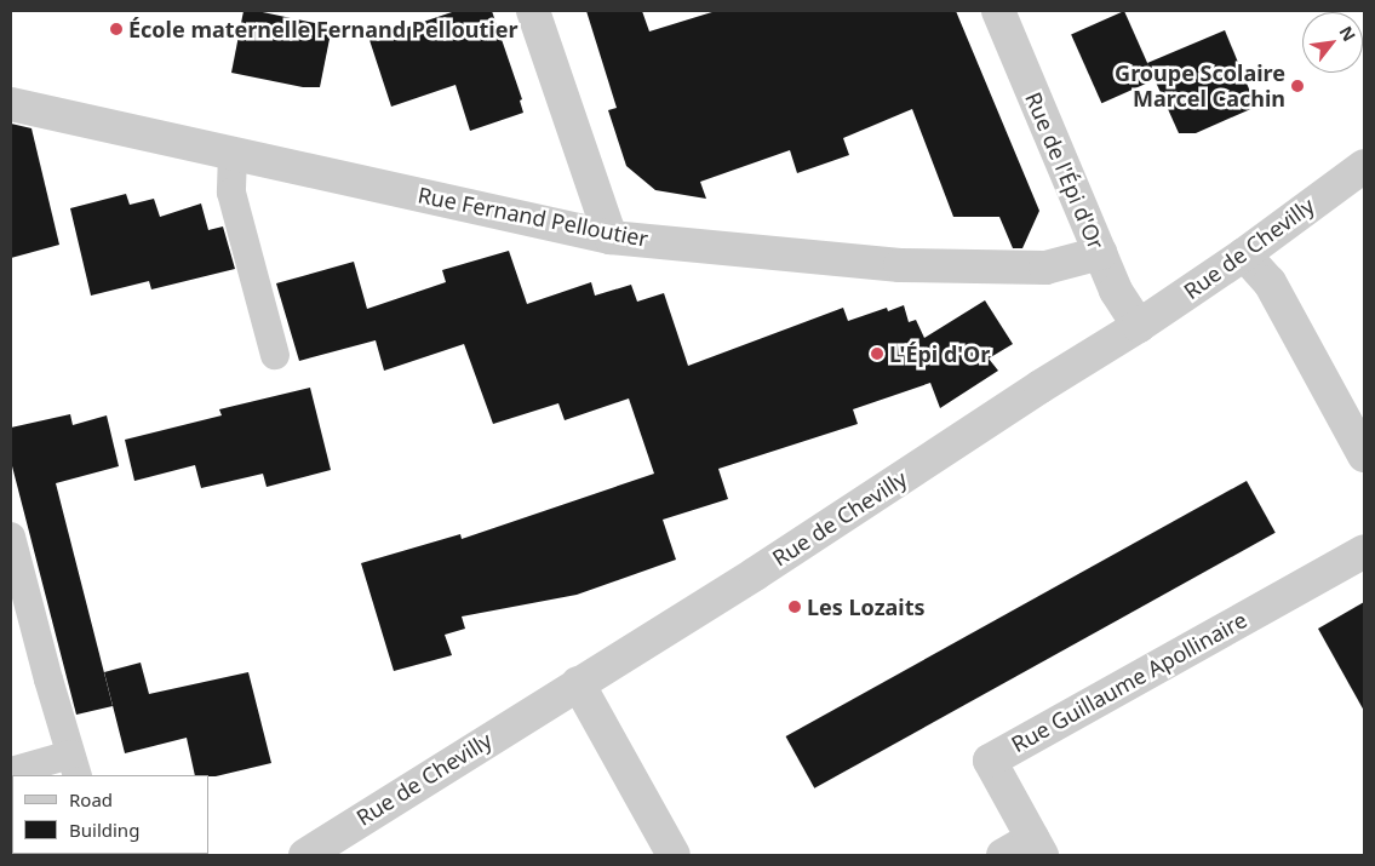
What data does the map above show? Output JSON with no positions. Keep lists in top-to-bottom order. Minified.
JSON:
{"streets":{"street":["Rue de l'Épi d'Or","Rue Fernand Pelloutier","Rue de Chevilly","Rue Guillaume Apollinaire"]},"crossings":[["Rue de l'Épi d'Or","Rue Fernand Pelloutier"],["Rue de l'Épi d'Or","Rue de Chevilly"]],"places":["École maternelle Fernand Pelloutier","Groupe Scolaire Marcel Cachin","L'Épi d'Or","Les Lozaits"],"legend":["Road","Building"],"north":"top right"}
